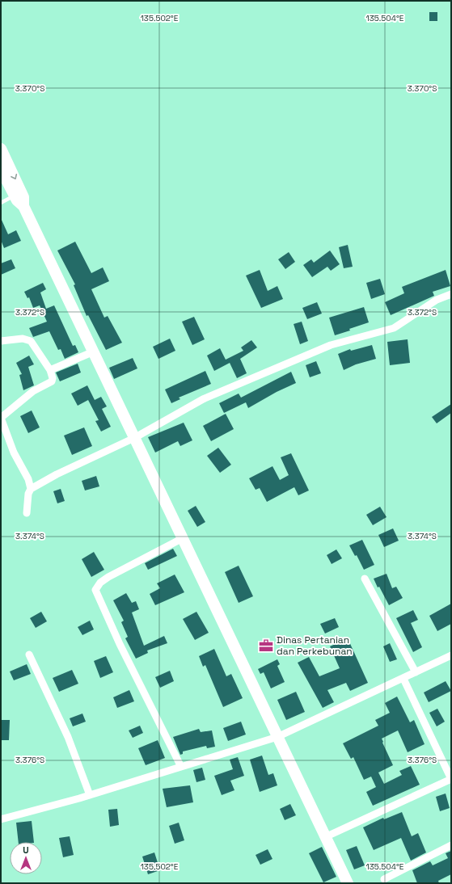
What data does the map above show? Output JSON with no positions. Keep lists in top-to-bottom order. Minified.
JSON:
{"places":{"office":["Dinas Pertanian dan Perkebunan"]},"north":"top","coordinates":["135.502°E","135.504°E","3.370°S","3.372°S","3.374°S","3.376°S"]}
